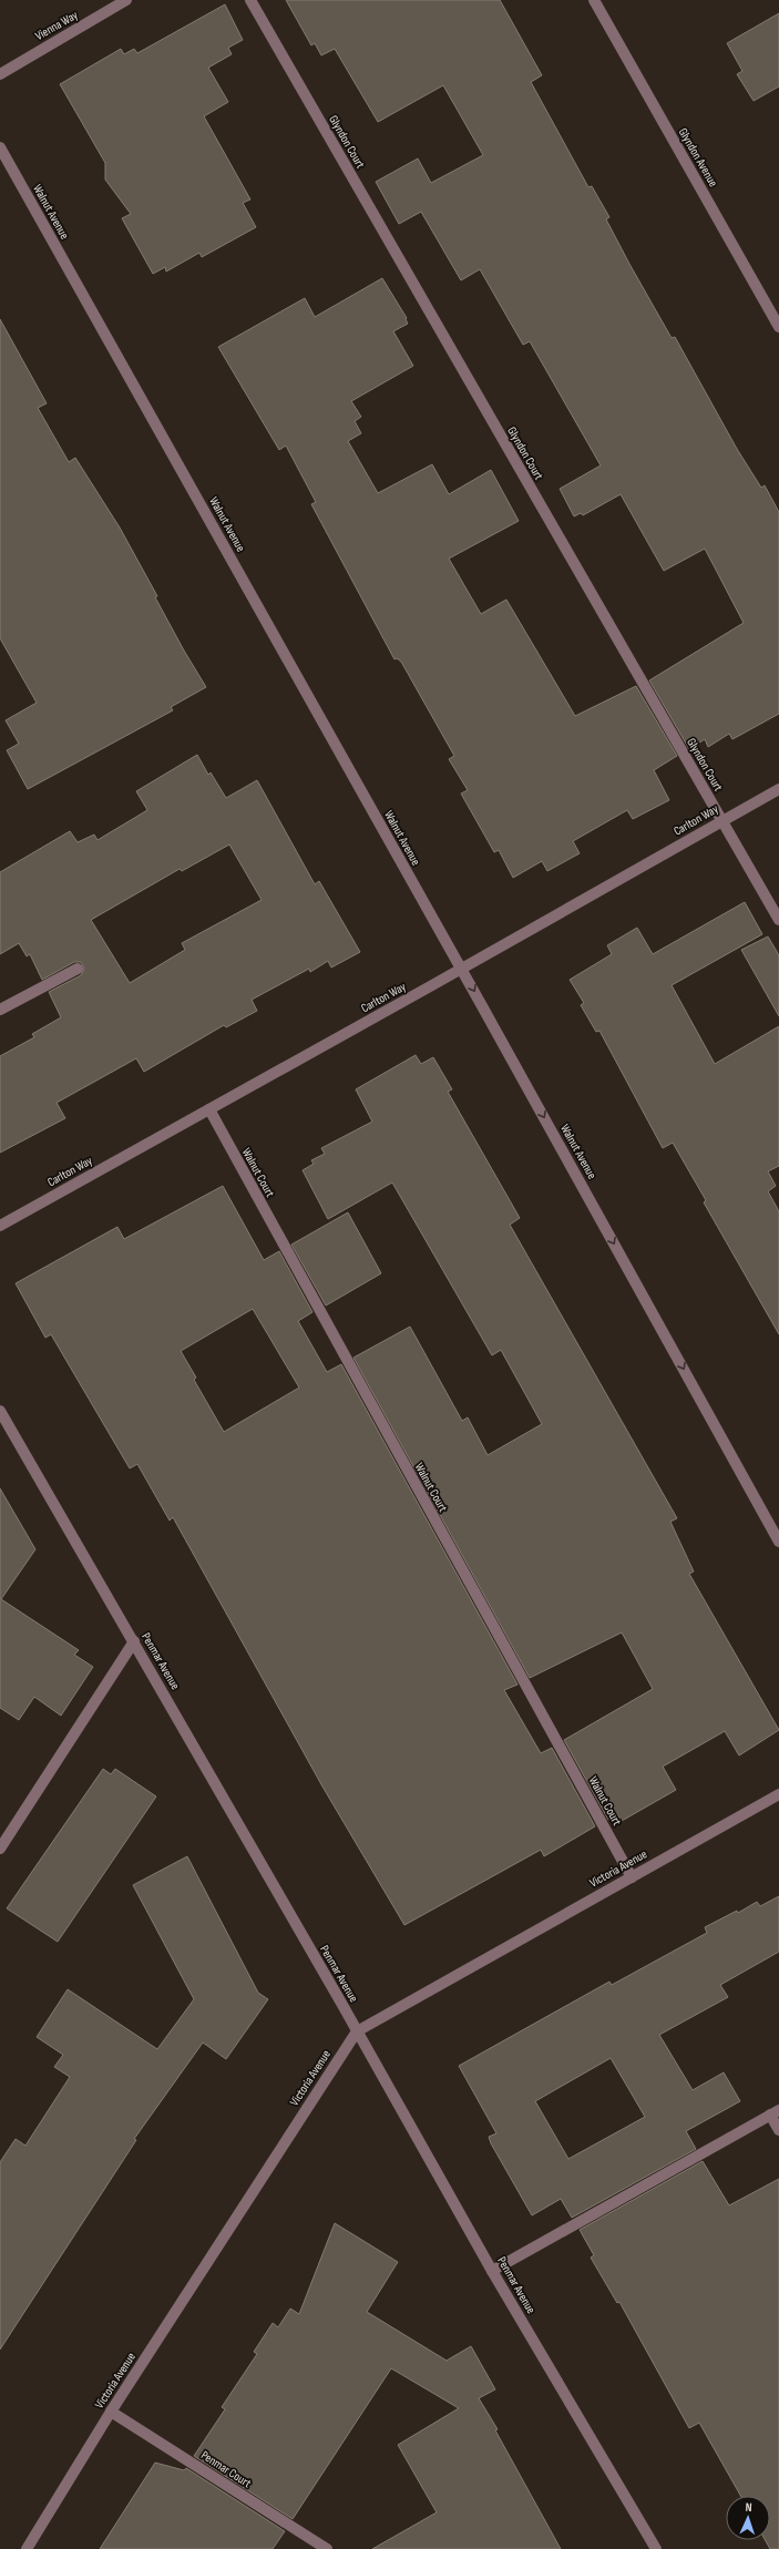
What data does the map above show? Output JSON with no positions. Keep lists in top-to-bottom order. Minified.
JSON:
{"streets":{"street":["Vienna Way","Glyndon Court","Glyndon Avenue","Walnut Avenue","Carlton Way","Walnut Court","Penmar Avenue","Victoria Avenue","Penmar Court"]},"crossings":[["Glyndon Court","Carlton Way"],["Walnut Avenue","Carlton Way"],["Carlton Way","Walnut Court"],["Walnut Court","Victoria Avenue"],["Penmar Avenue","Victoria Avenue"],["Victoria Avenue","Penmar Court"]],"one_way":["Walnut Avenue"],"north":"top"}
